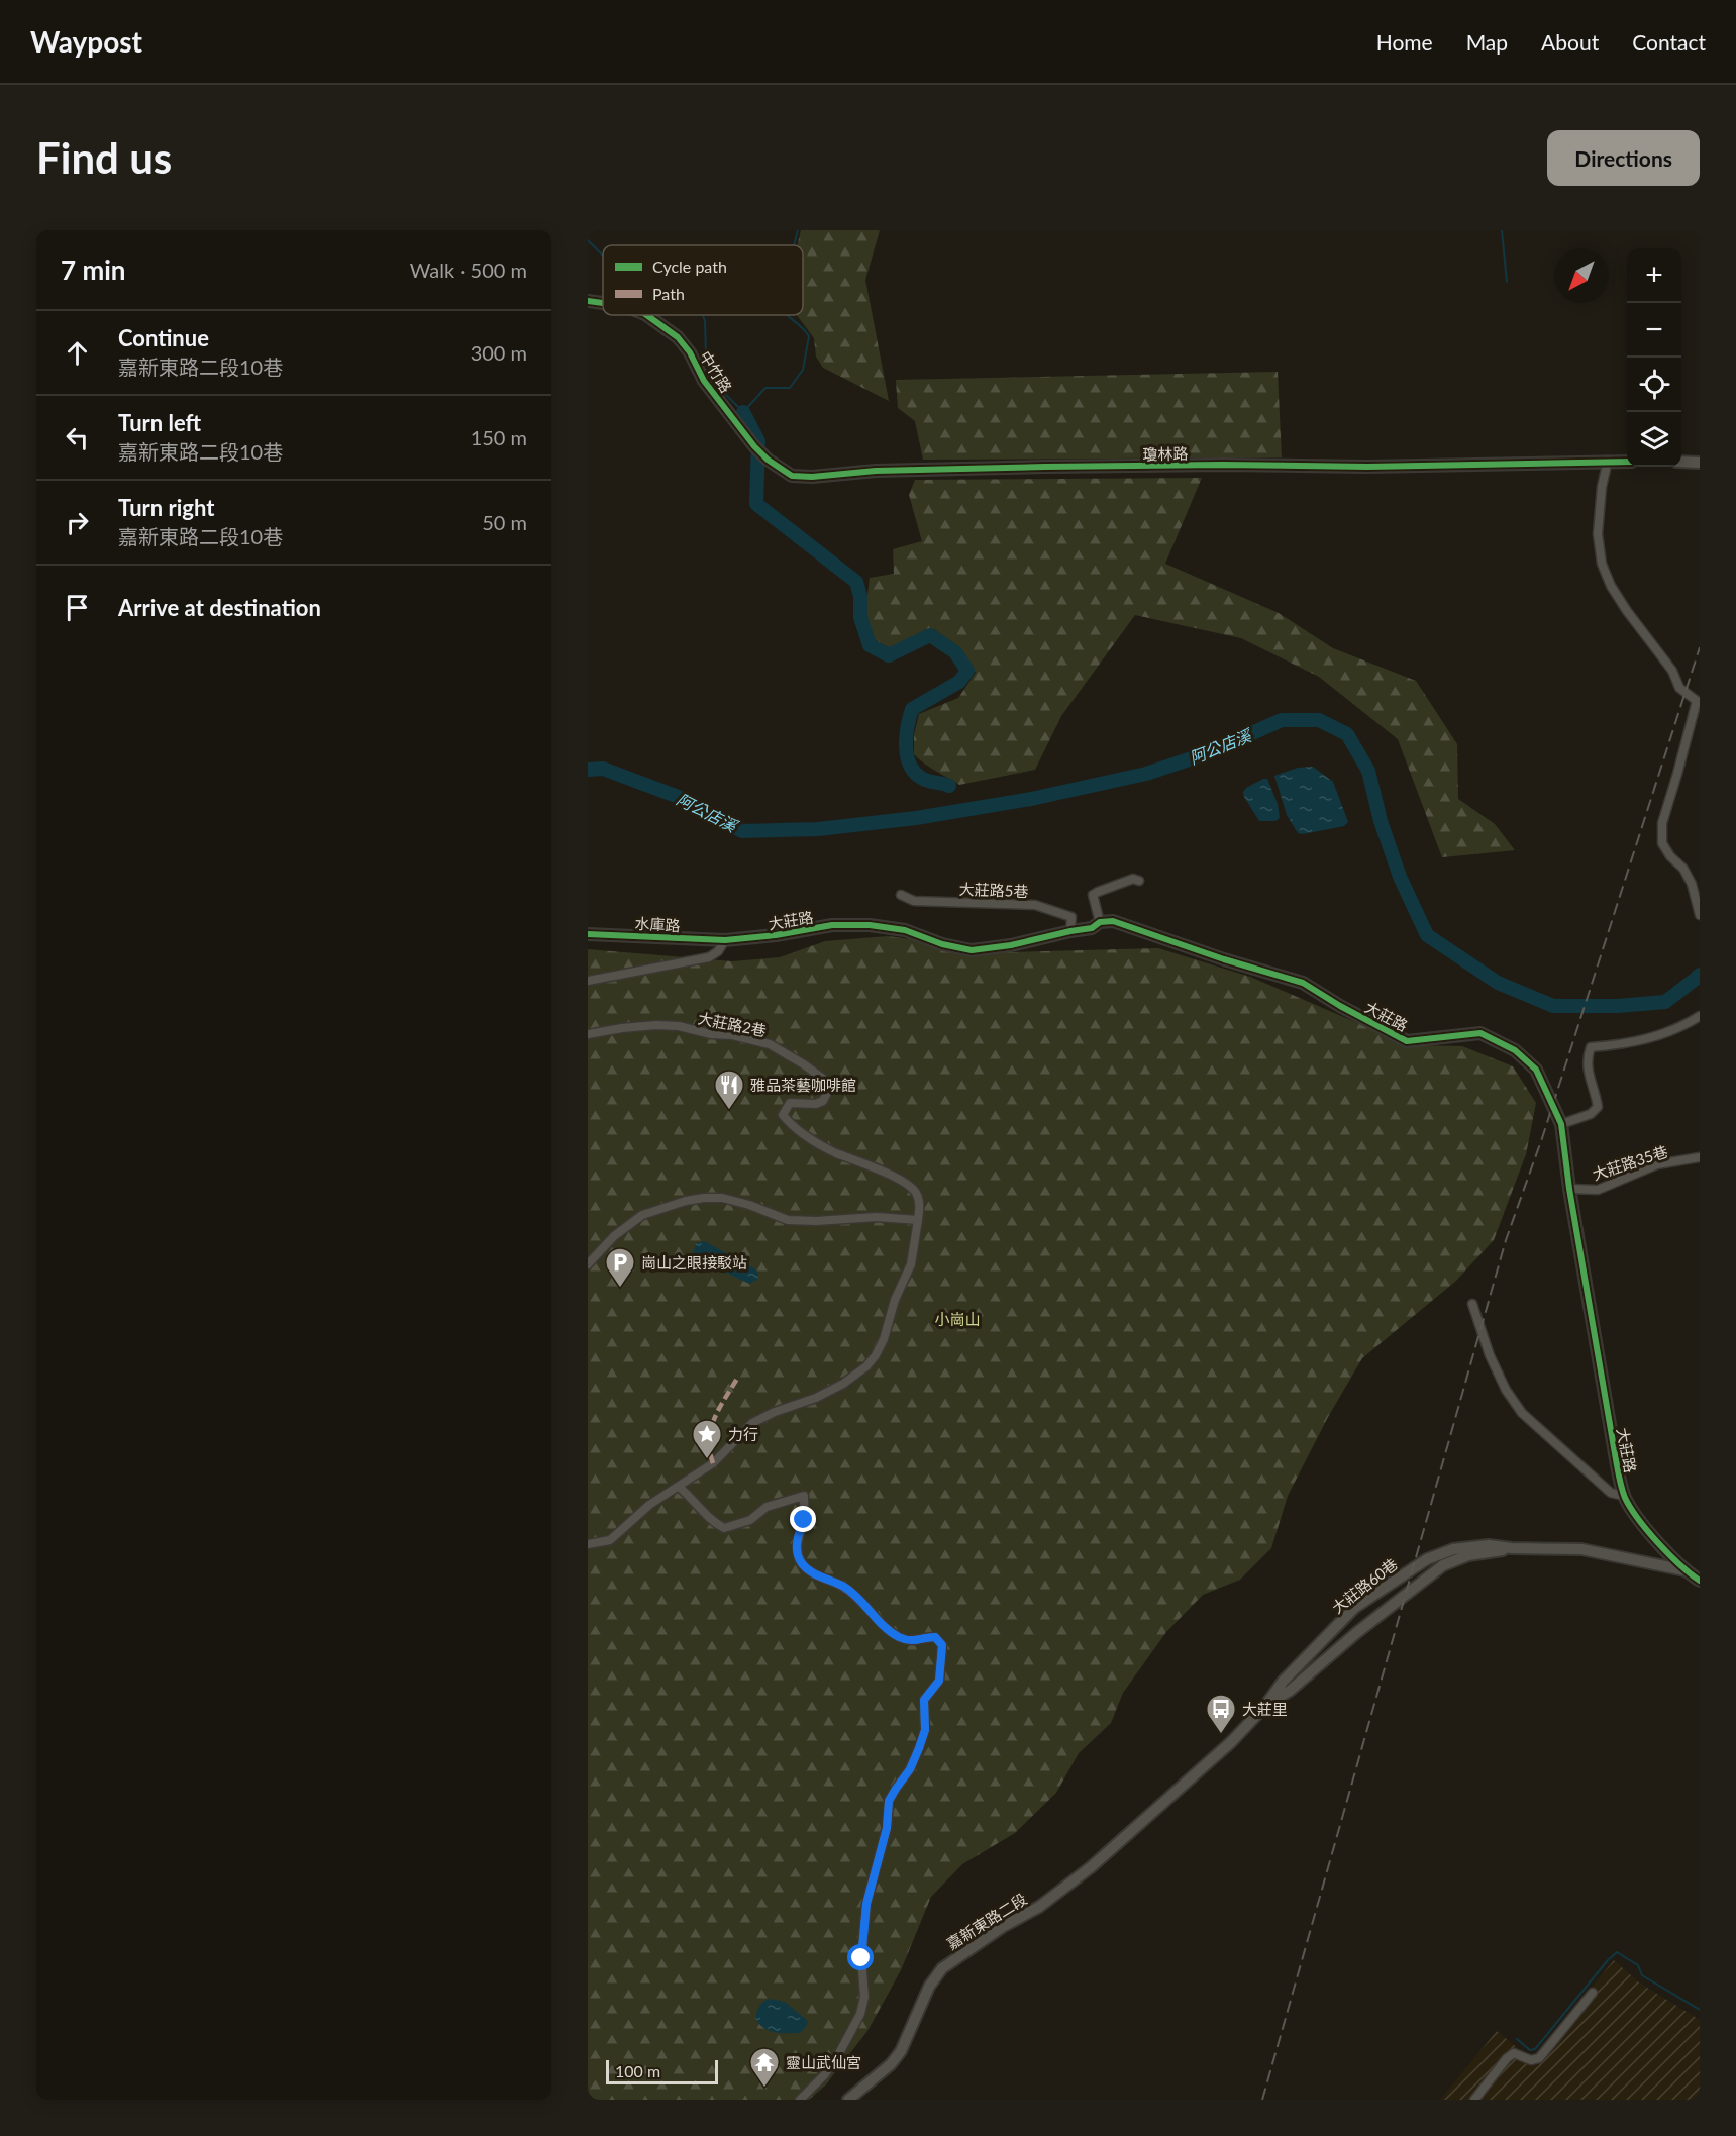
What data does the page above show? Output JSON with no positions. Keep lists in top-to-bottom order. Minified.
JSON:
{"streets":{"street":["中竹路","瓊林路","大莊路5巷","大莊路","水庫路","大莊路2巷","大莊路35巷","大莊路60巷","嘉新東路二段"]},"crossings":[["中竹路","瓊林路"],["大莊路5巷","大莊路"],["大莊路","水庫路"],["大莊路","大莊路35巷"],["大莊路","大莊路60巷"],["大莊路60巷","嘉新東路二段"]],"water":["阿公店溪"],"parks":["小崗山"],"places":{"restaurant":["雅品茶藝咖啡館"],"parking":["崗山之眼接駁站"],"place":["力行"],"bus stop":["大莊里"],"temple":["靈山武仙宮"]},"legend":["Cycle path","Path"],"scale_bar":"100 m","north":"bottom left","page":{"header":"Waypost","nav":["Home","Map","About","Contact"],"buttons":"Directions","title":"Find us","heading":["7 min","Walk · 500 m"],"map_buttons":["+","−"],"list":[["Continue","嘉新東路二段10巷","300 m"],["Turn left","嘉新東路二段10巷","150 m"],["Turn right","嘉新東路二段10巷","50 m"],"Arrive at destination"],"scale":"100 m"}}
